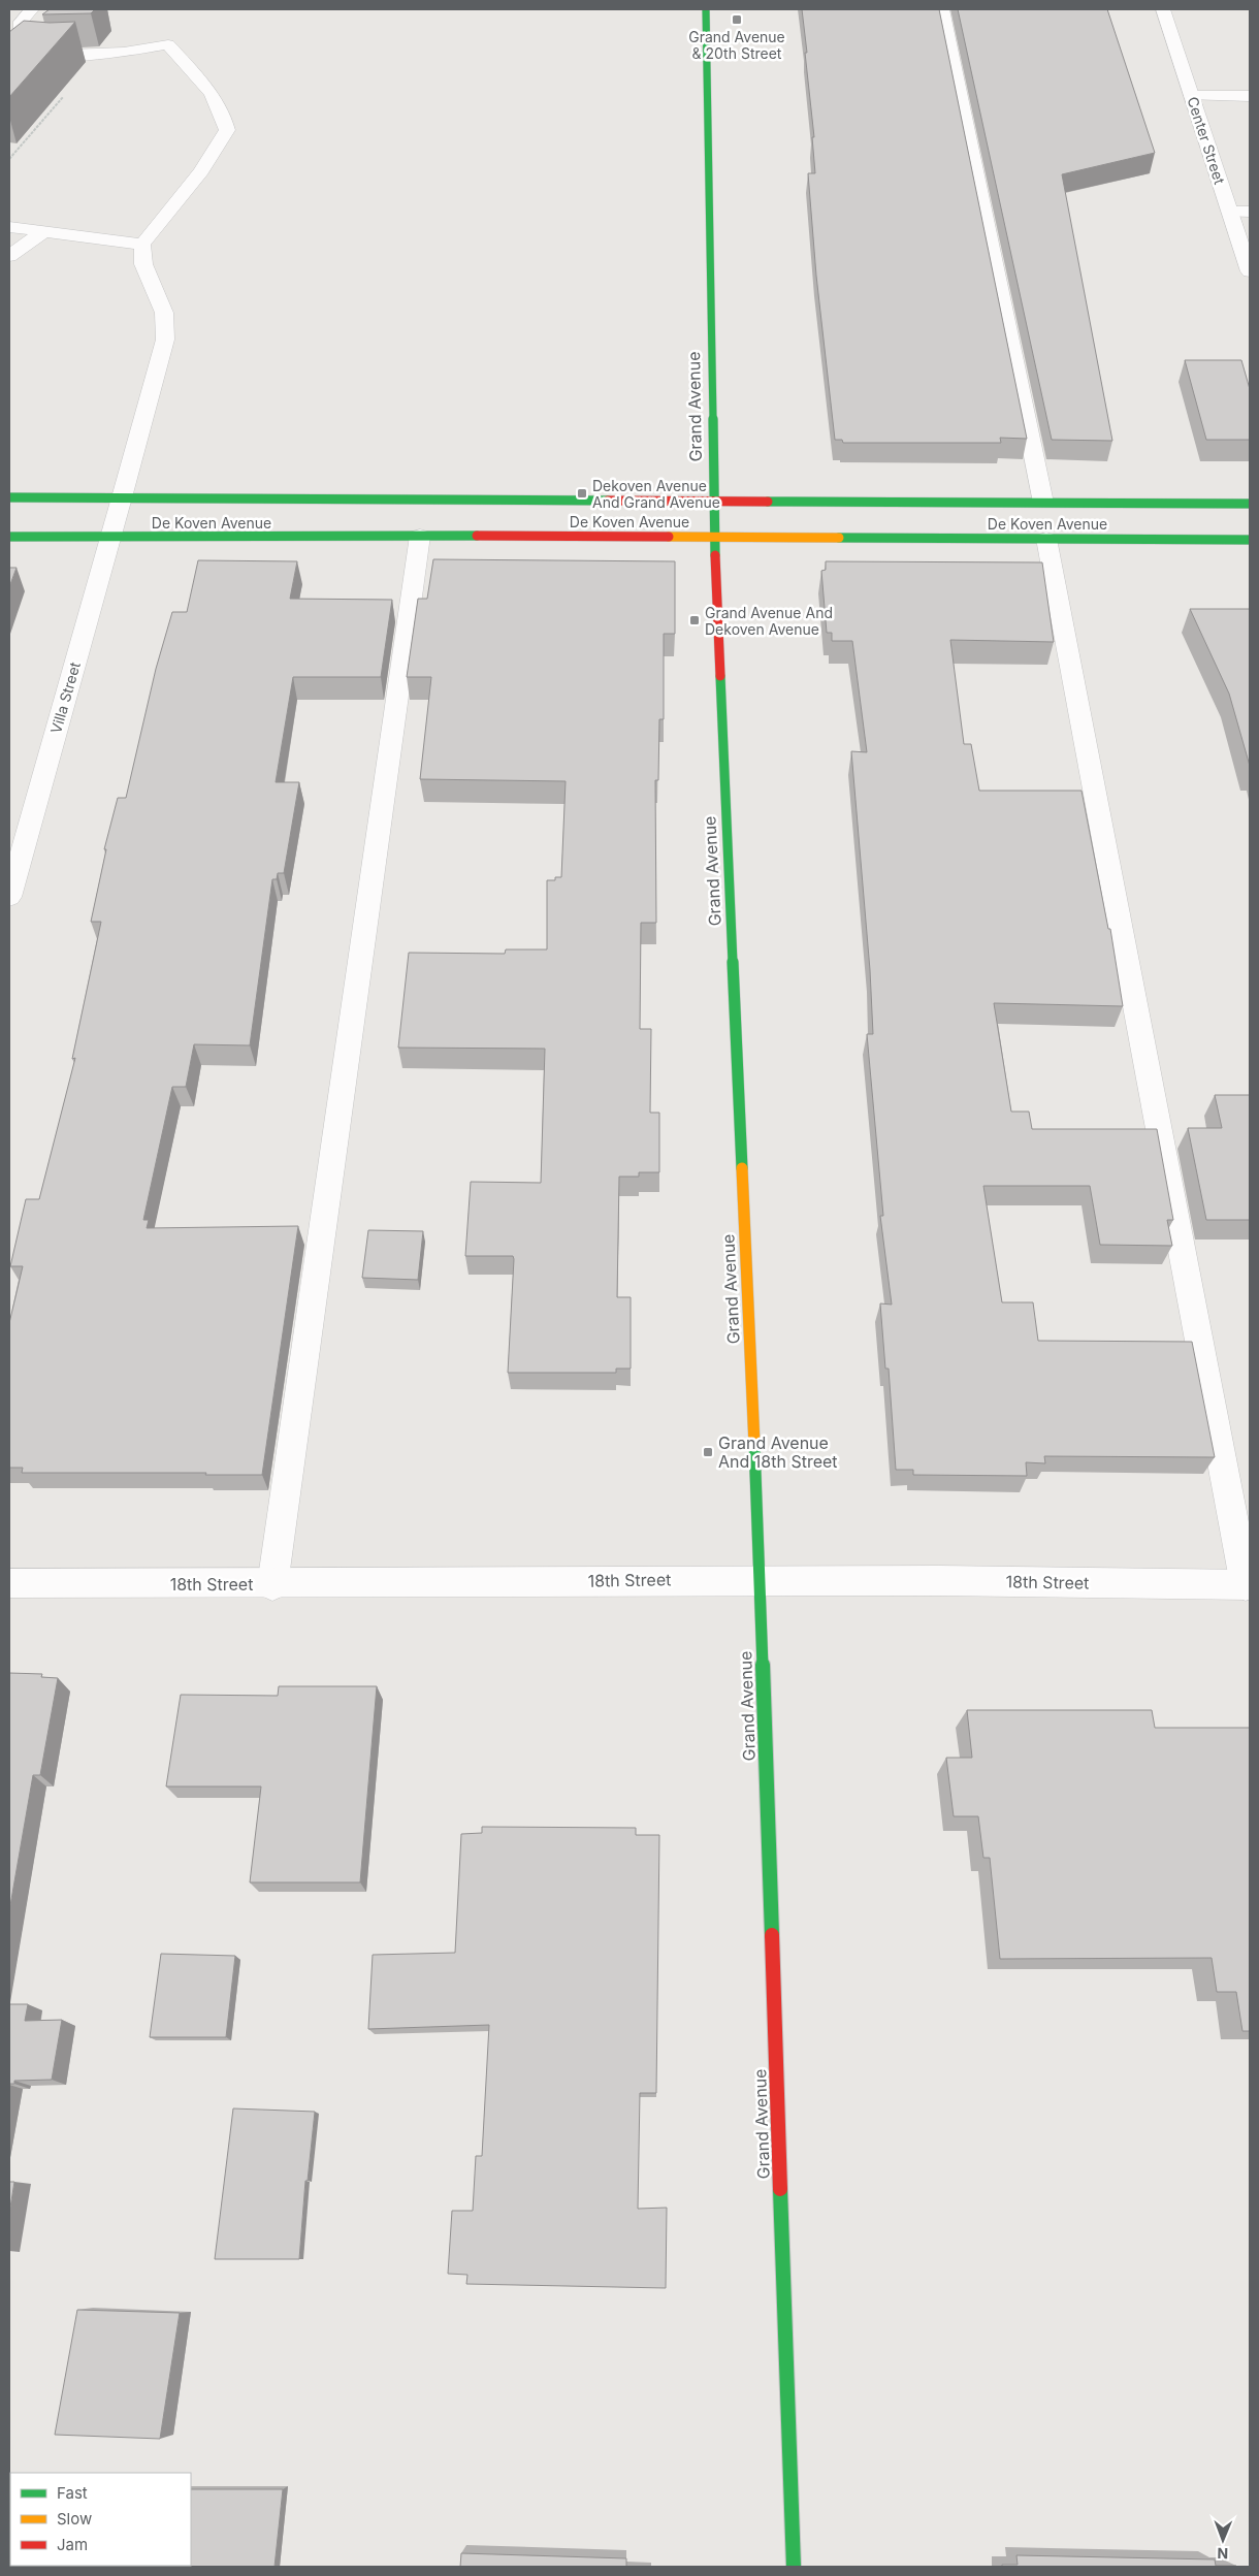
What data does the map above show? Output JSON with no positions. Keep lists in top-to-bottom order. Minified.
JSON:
{"streets":{"street":["Center Street","Grand Avenue","De Koven Avenue","Villa Street","18th Street"]},"crossings":[["Grand Avenue","De Koven Avenue"],["Grand Avenue","18th Street"],["De Koven Avenue","Villa Street"]],"places":{"transit":["Grand Avenue & 20th Street","Dekoven Avenue And Grand Avenue","Grand Avenue And Dekoven Avenue","Grand Avenue And 18th Street"]},"legend":["Fast","Slow","Jam"],"north":"bottom"}
